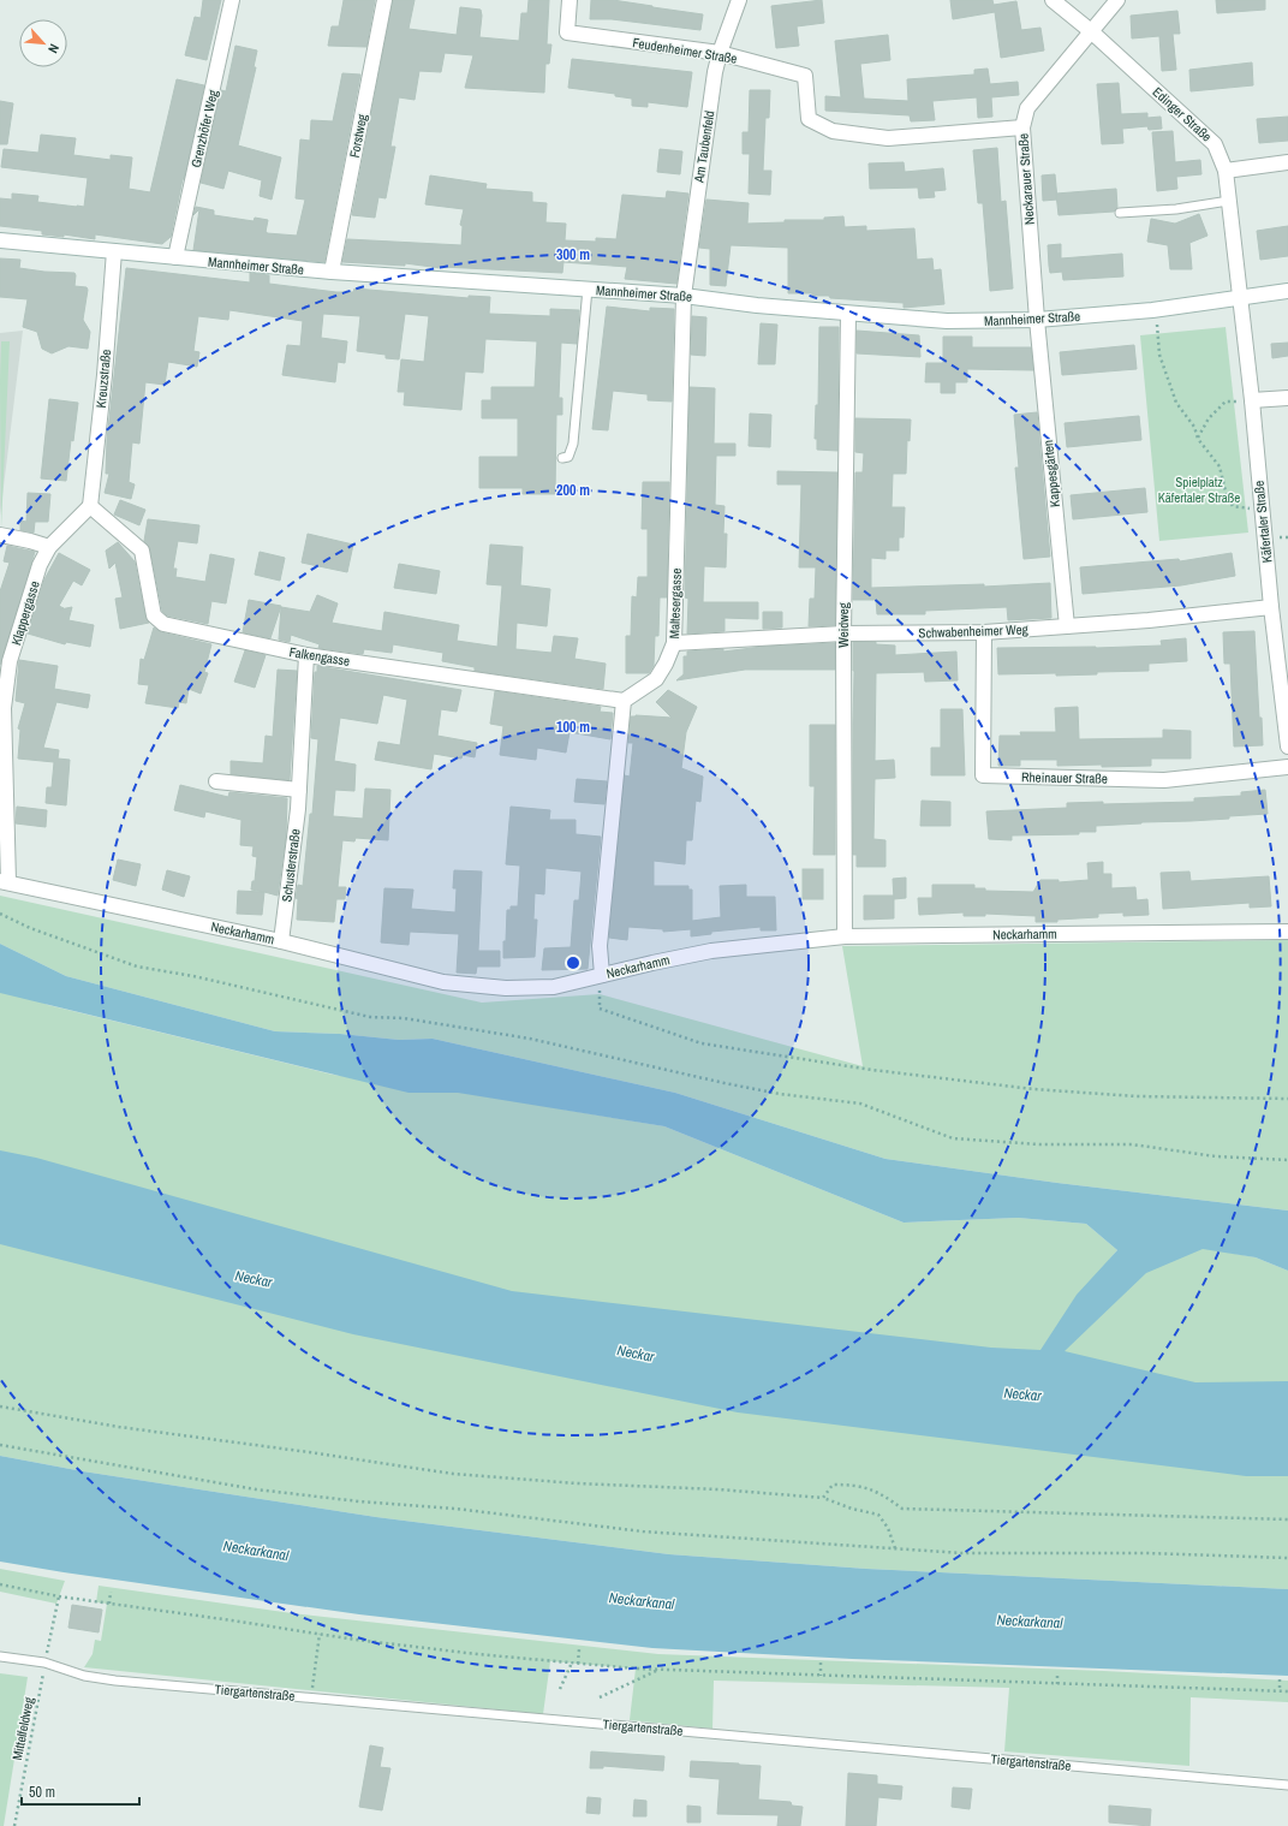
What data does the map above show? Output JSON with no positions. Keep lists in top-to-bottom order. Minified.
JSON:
{"streets":{"street":["Feudenheimer Straße","Edinger Straße","Grenzhöfer Weg","Forstweg","Am Taubenfeld","Neckarauer Straße","Mannheimer Straße","Kreuzstraße","Kappesgärten","Käfertaler Straße","Maltesergasse","Klappergasse","Weidweg","Schwabenheimer Weg","Falkengasse","Rheinauer Straße","Schusterstraße","Neckarhamm"],"lane":["Tiergartenstraße"],"path":["Mittelfeldweg"]},"crossings":[["Feudenheimer Straße","Am Taubenfeld"],["Feudenheimer Straße","Neckarauer Straße"],["Edinger Straße","Neckarauer Straße"],["Edinger Straße","Mannheimer Straße"],["Edinger Straße","Käfertaler Straße"],["Grenzhöfer Weg","Mannheimer Straße"],["Forstweg","Mannheimer Straße"],["Am Taubenfeld","Mannheimer Straße"],["Am Taubenfeld","Maltesergasse"],["Neckarauer Straße","Mannheimer Straße"],["Neckarauer Straße","Kappesgärten"],["Mannheimer Straße","Kreuzstraße"],["Mannheimer Straße","Kappesgärten"],["Mannheimer Straße","Käfertaler Straße"],["Mannheimer Straße","Maltesergasse"],["Mannheimer Straße","Weidweg"],["Kreuzstraße","Klappergasse"],["Kreuzstraße","Falkengasse"],["Kappesgärten","Schwabenheimer Weg"],["Käfertaler Straße","Schwabenheimer Weg"],["Maltesergasse","Schwabenheimer Weg"],["Maltesergasse","Falkengasse"],["Klappergasse","Falkengasse"],["Klappergasse","Neckarhamm"],["Weidweg","Schwabenheimer Weg"],["Weidweg","Neckarhamm"],["Schwabenheimer Weg","Rheinauer Straße"],["Falkengasse","Schusterstraße"],["Schusterstraße","Neckarhamm"],["Tiergartenstraße","Mittelfeldweg"]],"water":["Neckar","Neckarkanal"],"parks":["Spielplatz Käfertaler Straße"],"scale_bar":"50 m","north":"bottom right","rings":["300 m","200 m","100 m"]}
